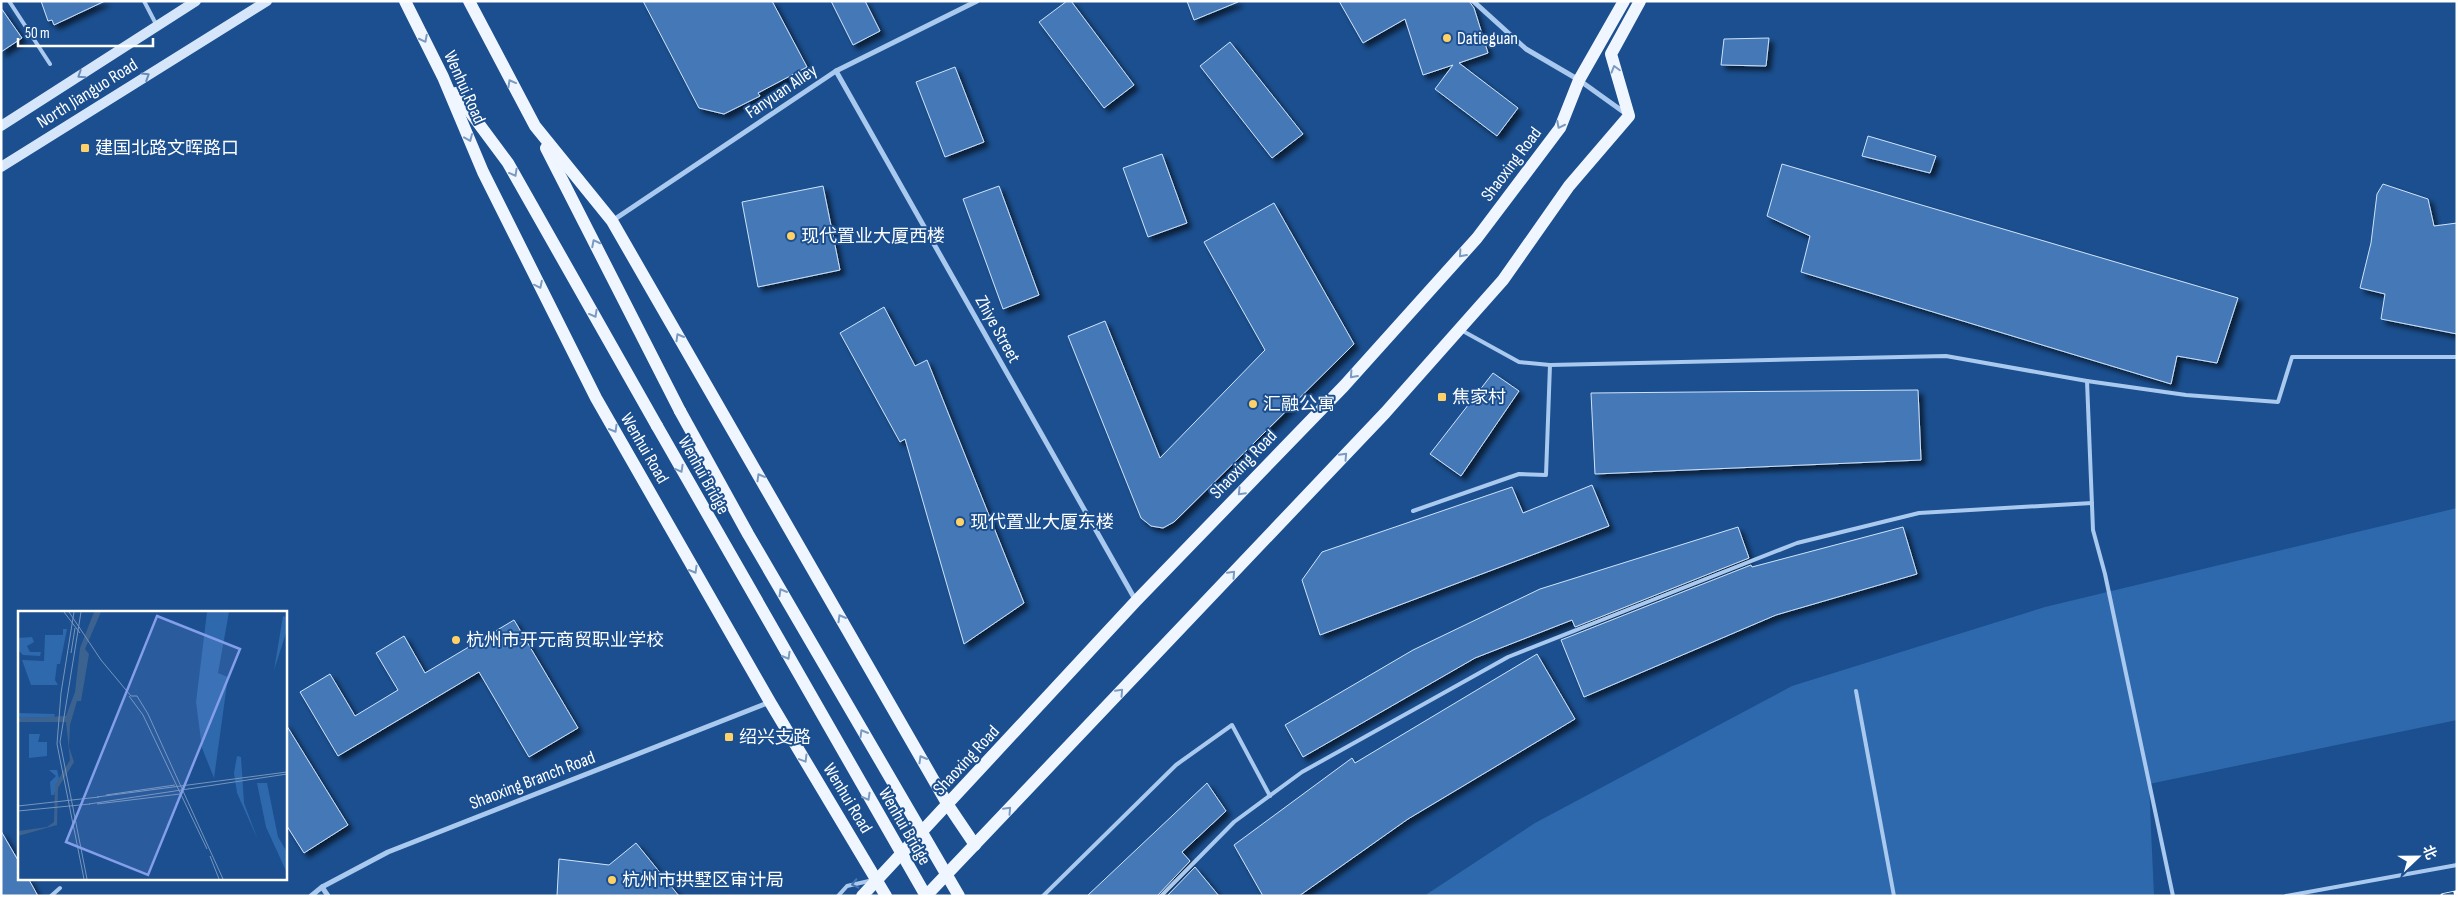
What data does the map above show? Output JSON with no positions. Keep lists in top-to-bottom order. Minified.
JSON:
{"streets":{"main road":["Wenhui Road","North Jianguo Road","Shaoxing Road","Wenhui Bridge"],"street":["Fanyuan Alley","Zhiye Street","Shaoxing Branch Road"]},"crossings":[["Wenhui Road","Shaoxing Road"],["Wenhui Road","Wenhui Bridge"],["Wenhui Road","Shaoxing Branch Road"],["Fanyuan Alley","Zhiye Street"],["Shaoxing Road","Zhiye Street"]],"places":{"other":["Datieguan","现代置业大厦西楼","汇融公寓","现代置业大厦东楼","杭州市开元商贸职业学校","杭州市拱墅区审计局"],"transit":["建国北路文晖路口","焦家村","绍兴支路"]},"scale_bar":"50 m","north":"right"}
